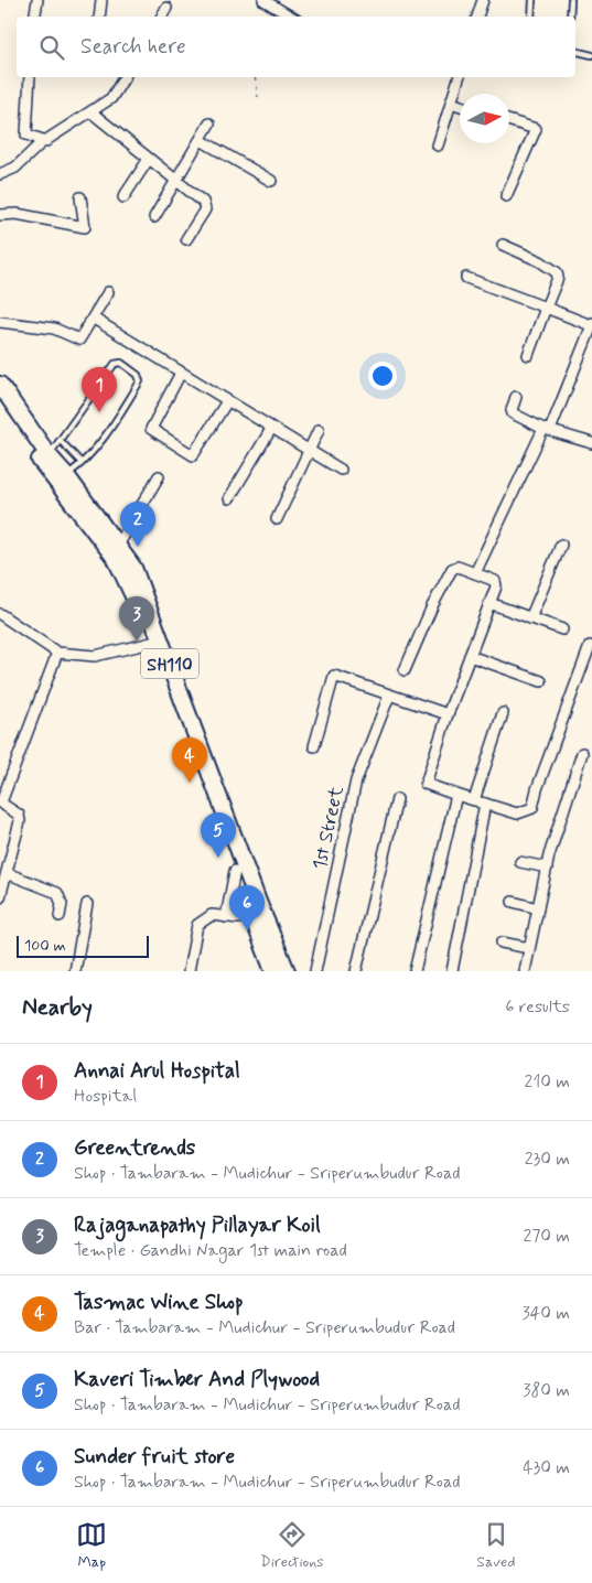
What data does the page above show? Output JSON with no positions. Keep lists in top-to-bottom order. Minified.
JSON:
{"streets":{"main road":["SH110"],"street":["1st Street"]},"scale_bar":"100 m","north":"right","page":{"search":"Search here","pins":["1","2","3","4","5","6"],"scale":"100 m","heading":["Nearby","6 results"],"list":[{"mark":"1","name":"Annai Arul Hospital","note":"Hospital","value":"210 m"},{"mark":"2","name":"Greentrends","note":"Shop · Tambaram - Mudichur - Sriperumbudur Road","value":"230 m"},{"mark":"3","name":"Rajaganapathy Pillayar Koil","note":"Temple · Gandhi Nagar 1st main road","value":"270 m"},{"mark":"4","name":"Tasmac Wine Shop","note":"Bar · Tambaram - Mudichur - Sriperumbudur Road","value":"340 m"},{"mark":"5","name":"Kaveri Timber And Plywood","note":"Shop · Tambaram - Mudichur - Sriperumbudur Road","value":"380 m"},{"mark":"6","name":"Sunder fruit store","note":"Shop · Tambaram - Mudichur - Sriperumbudur Road","value":"430 m"}],"nav":["Map","Directions","Saved"]}}
